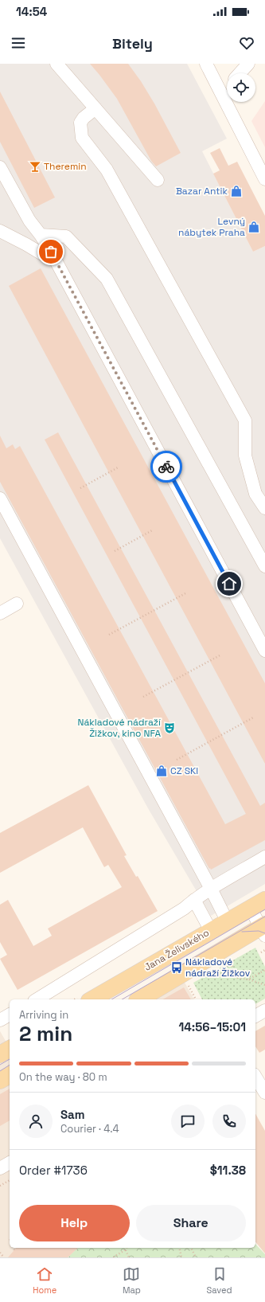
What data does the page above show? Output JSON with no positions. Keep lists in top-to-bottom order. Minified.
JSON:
{"streets":{"main road":["Jana Želivského"]},"places":{"bar":["Theremin"],"shop":["Bazar Antik","Levný nábytek Praha","CZ SKI"],"theatre":["Nákladové nádraží Žižkov, kino NFA"],"bus stop":["Nákladové nádraží Žižkov"]},"page":{"status":"14:54","header":"Bitely","heading":["2 min","Arriving in","14:56–15:01"],"panel":["Sam","Courier · 4.4","Order #1736","$11.38"],"bar":"On the way · 80 m","buttons":["Help","Share"],"tabs":["Home","Map","Saved"]}}
